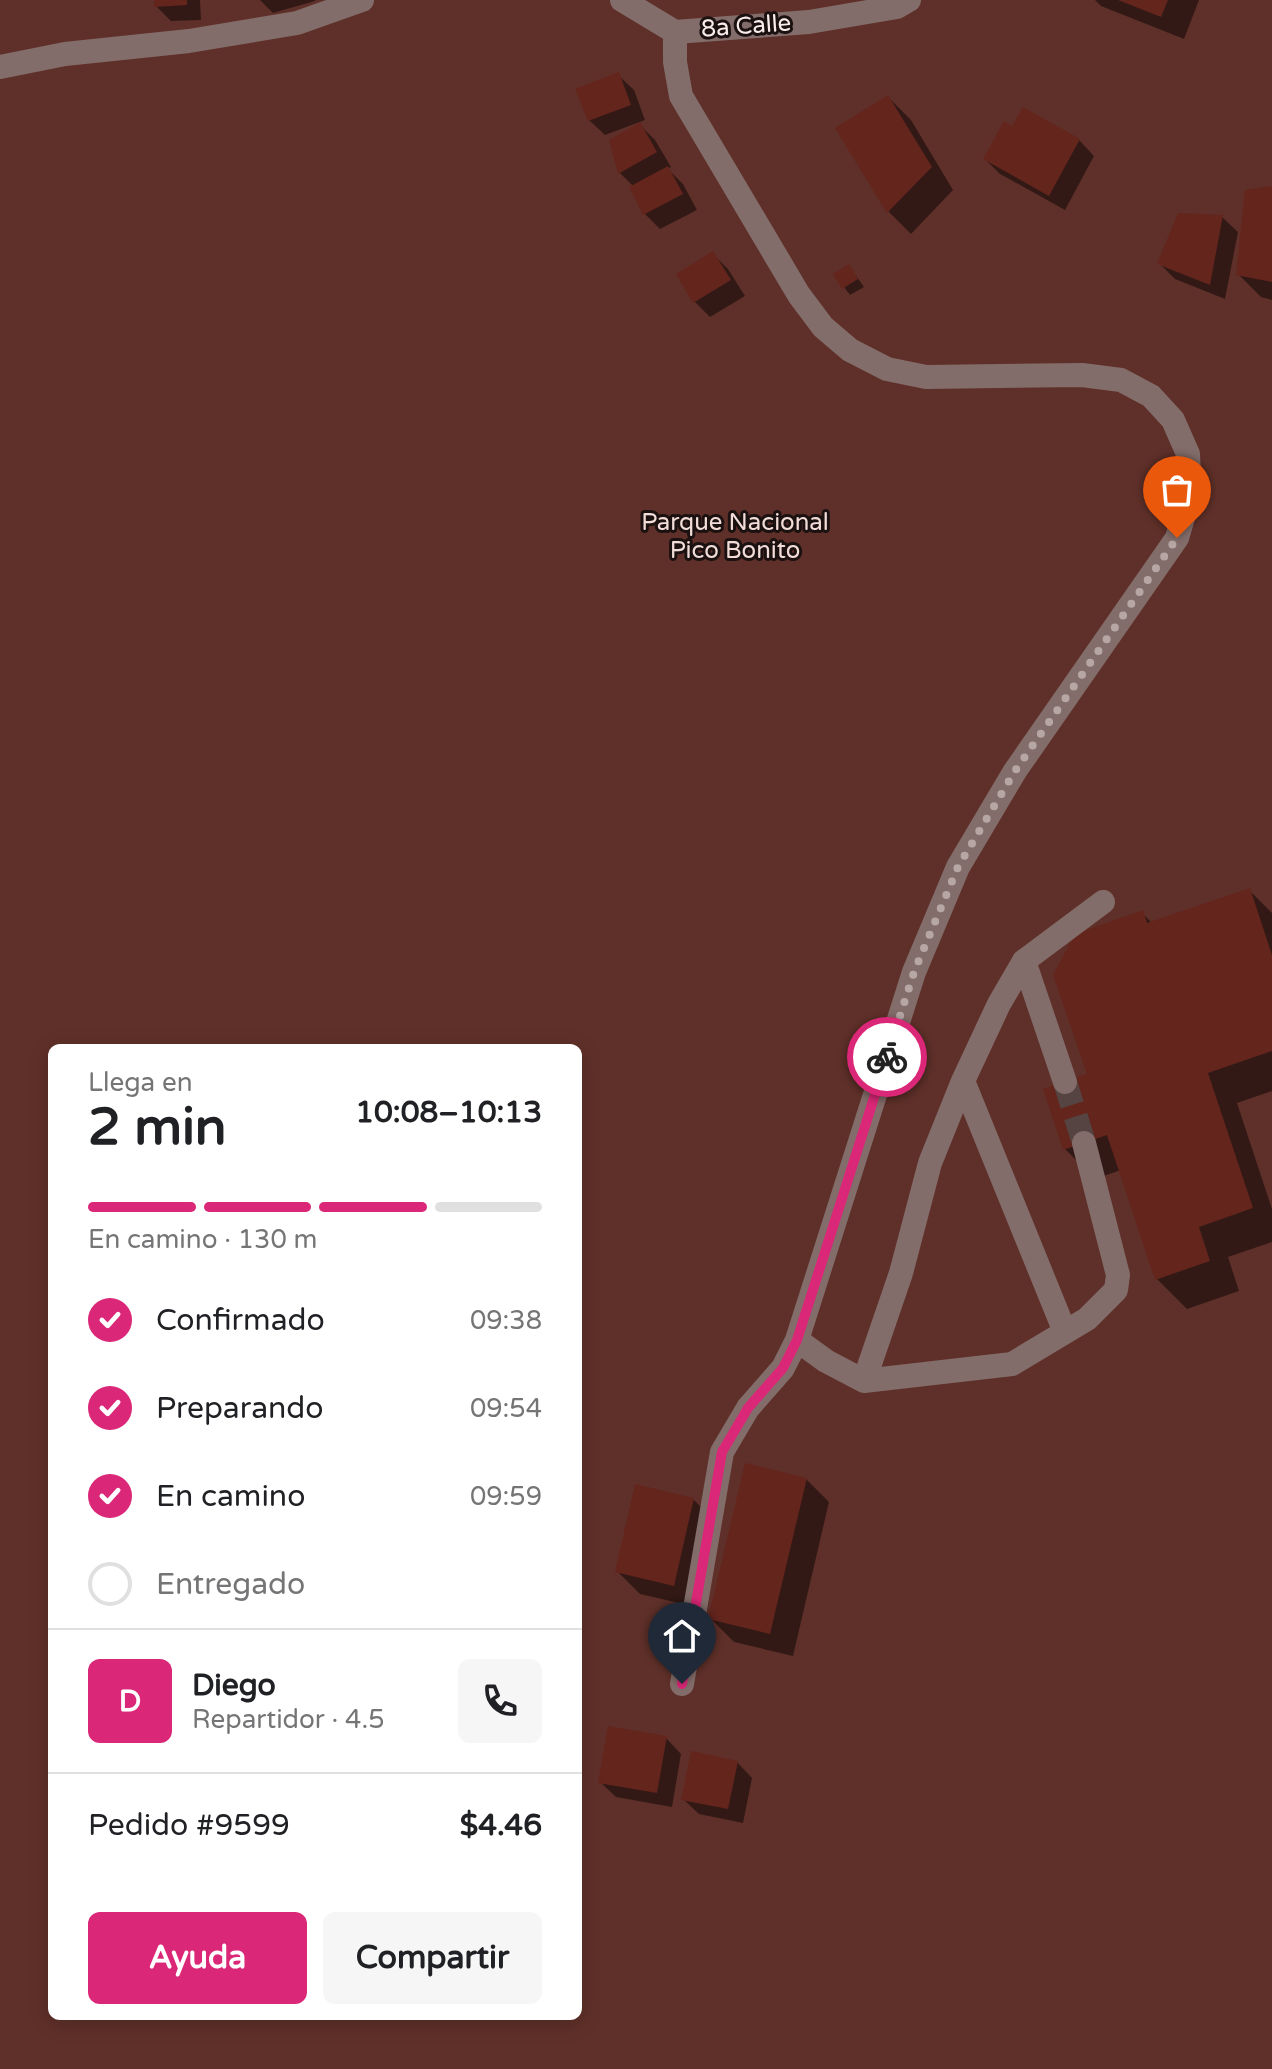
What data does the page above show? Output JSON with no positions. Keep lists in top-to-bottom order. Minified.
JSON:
{"streets":{"street":["8a Calle"]},"parks":["Parque Nacional Pico Bonito"],"page":{"heading":["2 min","Llega en","10:08–10:13"],"panel":["Diego","Repartidor · 4.5","Pedido #9599","$4.46"],"bar":"En camino · 130 m","list":[["Confirmado","09:38"],["Preparando","09:54"],["En camino","09:59"],"Entregado"],"round":"D","buttons":["Ayuda","Compartir"]}}
